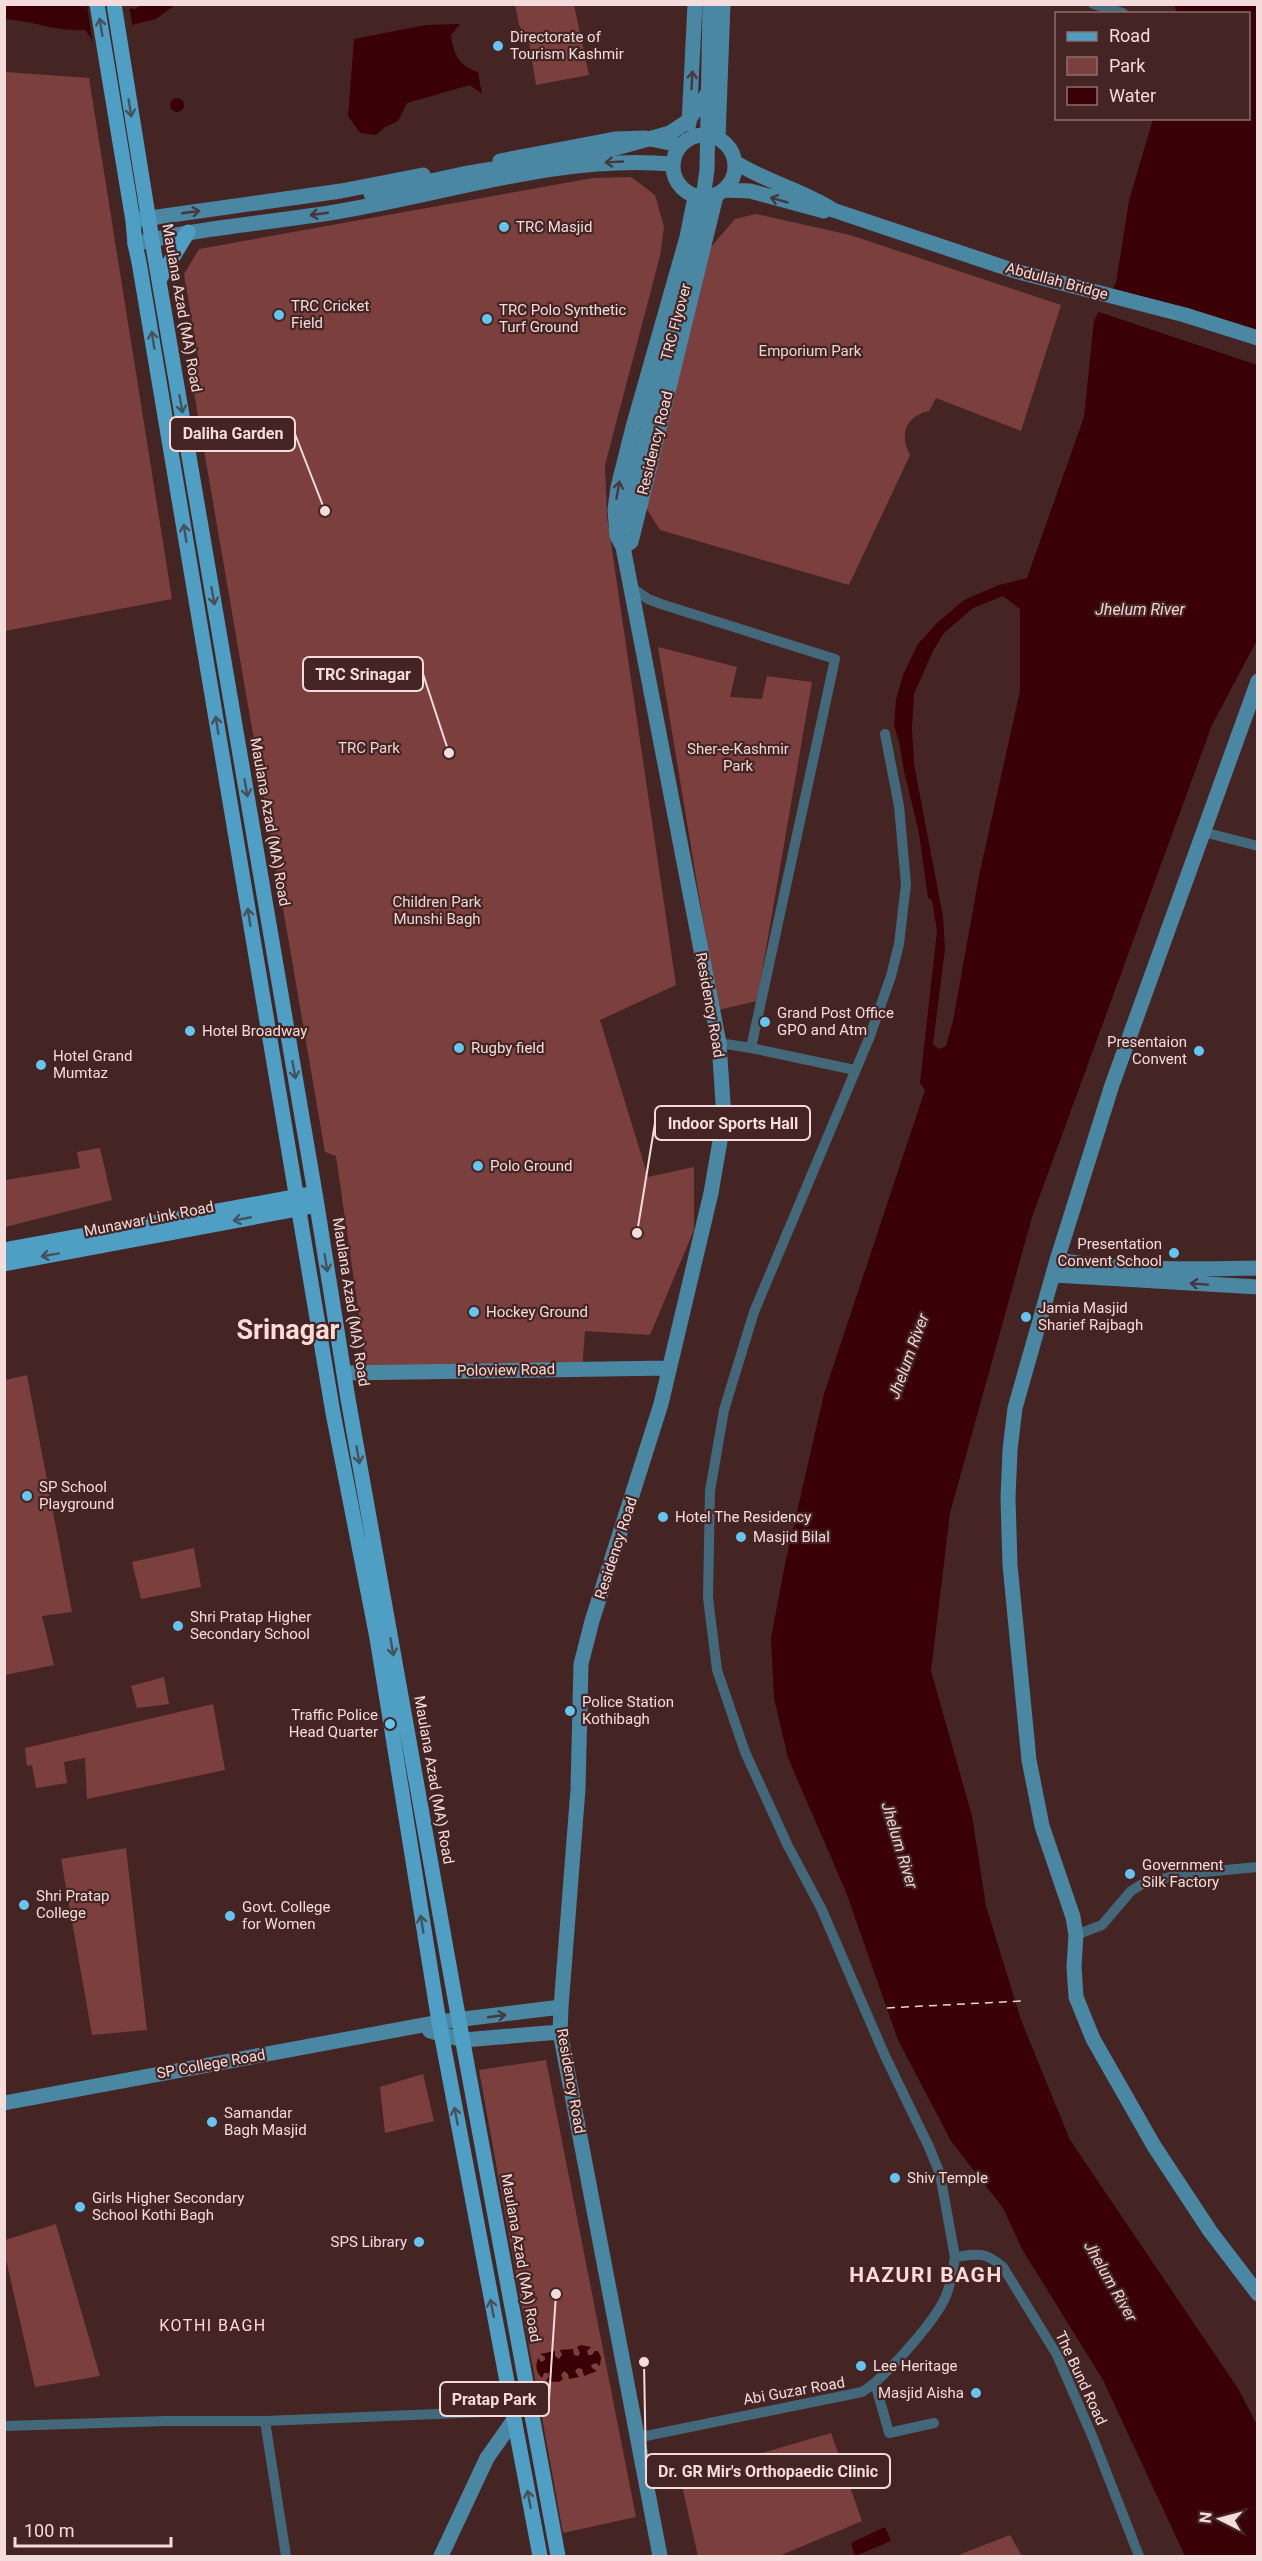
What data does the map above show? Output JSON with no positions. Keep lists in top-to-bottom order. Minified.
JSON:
{"streets":{"main road":["Abdullah Bridge","Maulana Azad (MA) Road","TRC Flyover","Residency Road","Munawar Link Road","Poloview Road","SP College Road"],"street":["The Bund Road","Abi Guzar Road"]},"crossings":[["Maulana Azad (MA) Road","Poloview Road"],["TRC Flyover","Residency Road"],["Residency Road","Poloview Road"],["Residency Road","Abi Guzar Road"],["The Bund Road","Abi Guzar Road"]],"districts":["Srinagar","HAZURI BAGH","KOTHI BAGH"],"water":["Jhelum River"],"parks":["Emporium Park","TRC Park","Sher-e-Kashmir Park","Children Park Munshi Bagh"],"places":["Directorate of Tourism Kashmir","TRC Masjid","TRC Cricket Field","TRC Polo Synthetic Turf Ground","Daliha Garden","TRC Srinagar","Grand Post Office GPO and Atm","Hotel Broadway","Rugby field","Presentaion Convent","Hotel Grand Mumtaz","Polo Ground","Indoor Sports Hall","Presentation Convent School","Hockey Ground","Jamia Masjid Sharief Rajbagh","SP School Playground","Hotel The Residency","Masjid Bilal","Shri Pratap Higher Secondary School","Police Station Kothibagh","Traffic Police Head Quarter","Government Silk Factory","Shri Pratap College","Govt. College for Women","Samandar Bagh Masjid","Shiv Temple","Girls Higher Secondary School Kothi Bagh","SPS Library","Pratap Park","Dr. GR Mir's Orthopaedic Clinic","Lee Heritage","Masjid Aisha"],"legend":["Road","Park","Water"],"scale_bar":"100 m","north":"left"}
